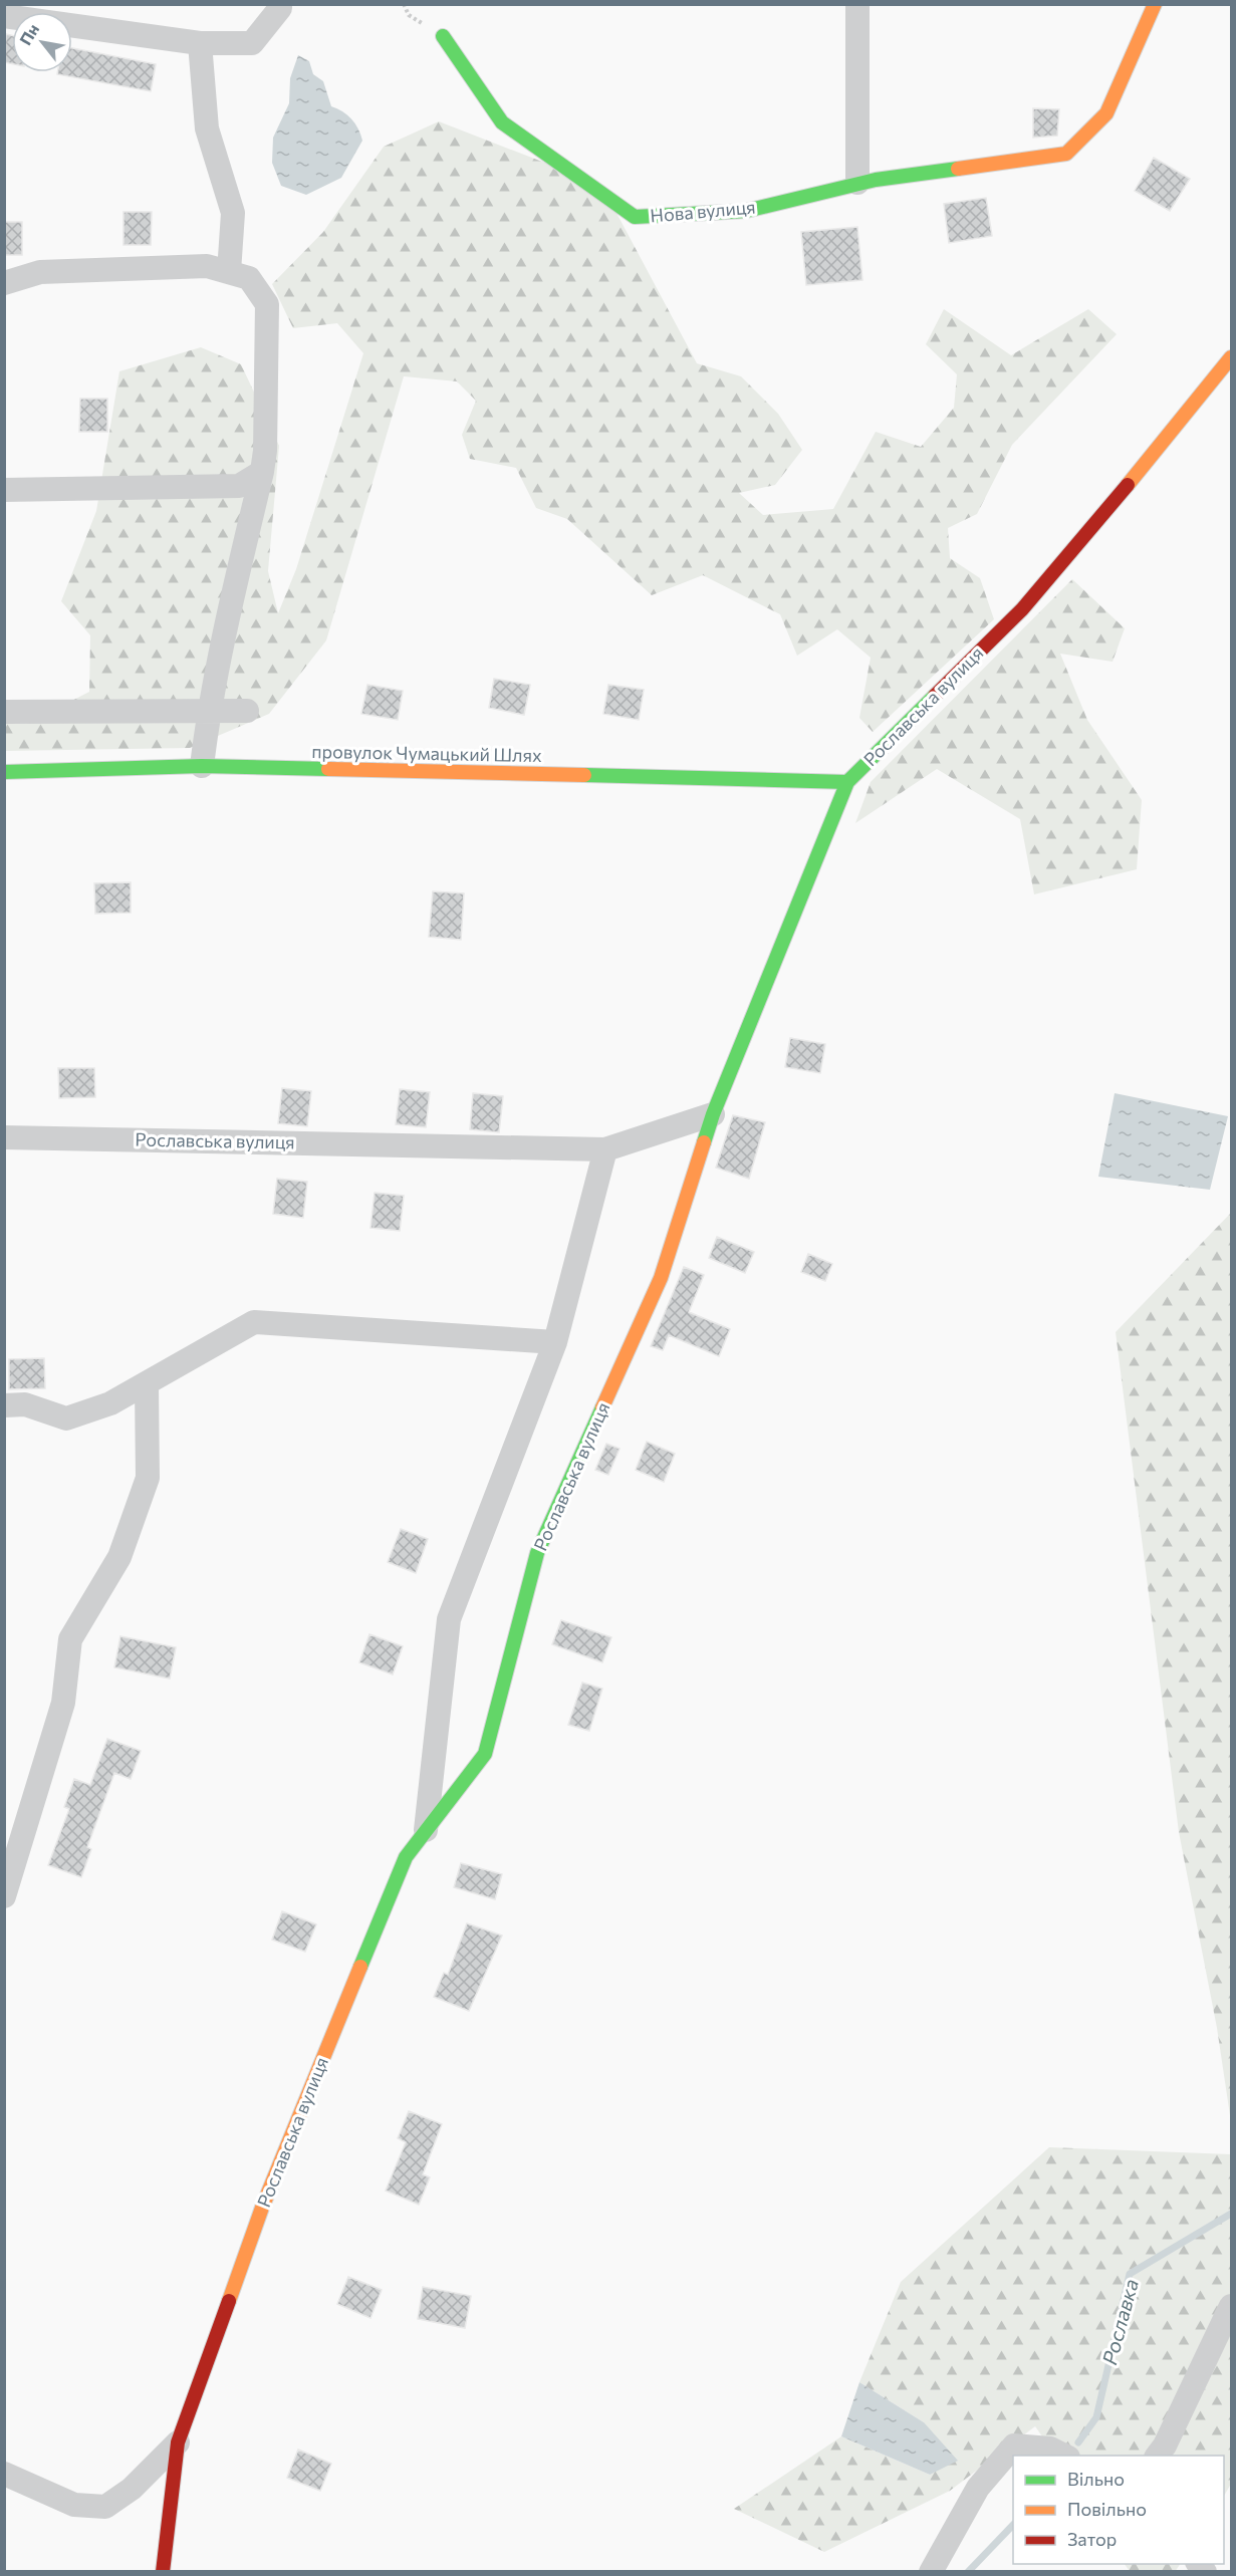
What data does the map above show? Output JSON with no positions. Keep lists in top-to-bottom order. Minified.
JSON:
{"streets":{"street":["Нова вулиця","Рославська вулиця","провулок Чумацький Шлях"]},"crossings":[["Рославська вулиця","провулок Чумацький Шлях"]],"water":["Рославка"],"legend":["Вільно","Повільно","Затор"],"north":"top left"}
